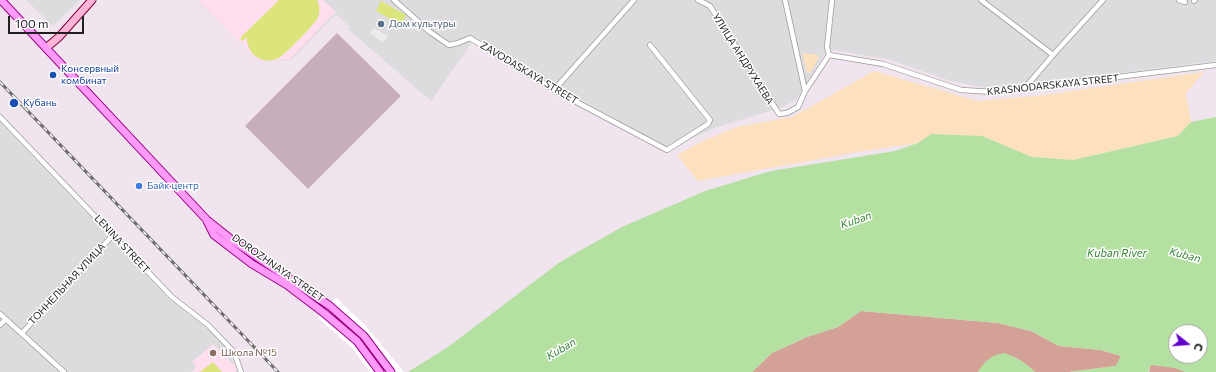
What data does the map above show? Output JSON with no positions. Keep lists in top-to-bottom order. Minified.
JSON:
{"streets":{"main road":["DOROZHNAYA STREET"],"street":["УЛИЦА АНДРУХАЕВА","ZAVODASKAYA STREET","KRASNODARSKAYA STREET","LENINA STREET","ТОННЕЛЬНАЯ УЛИЦА"]},"crossings":[["УЛИЦА АНДРУХАЕВА","KRASNODARSKAYA STREET"],["LENINA STREET","ТОННЕЛЬНАЯ УЛИЦА"]],"water":["Kuban","Kuban River"],"places":["Дом культуры","Консервный комбинат","Кубань","Байк центр","Школа №15"],"scale_bar":"100 m","north":"right"}
